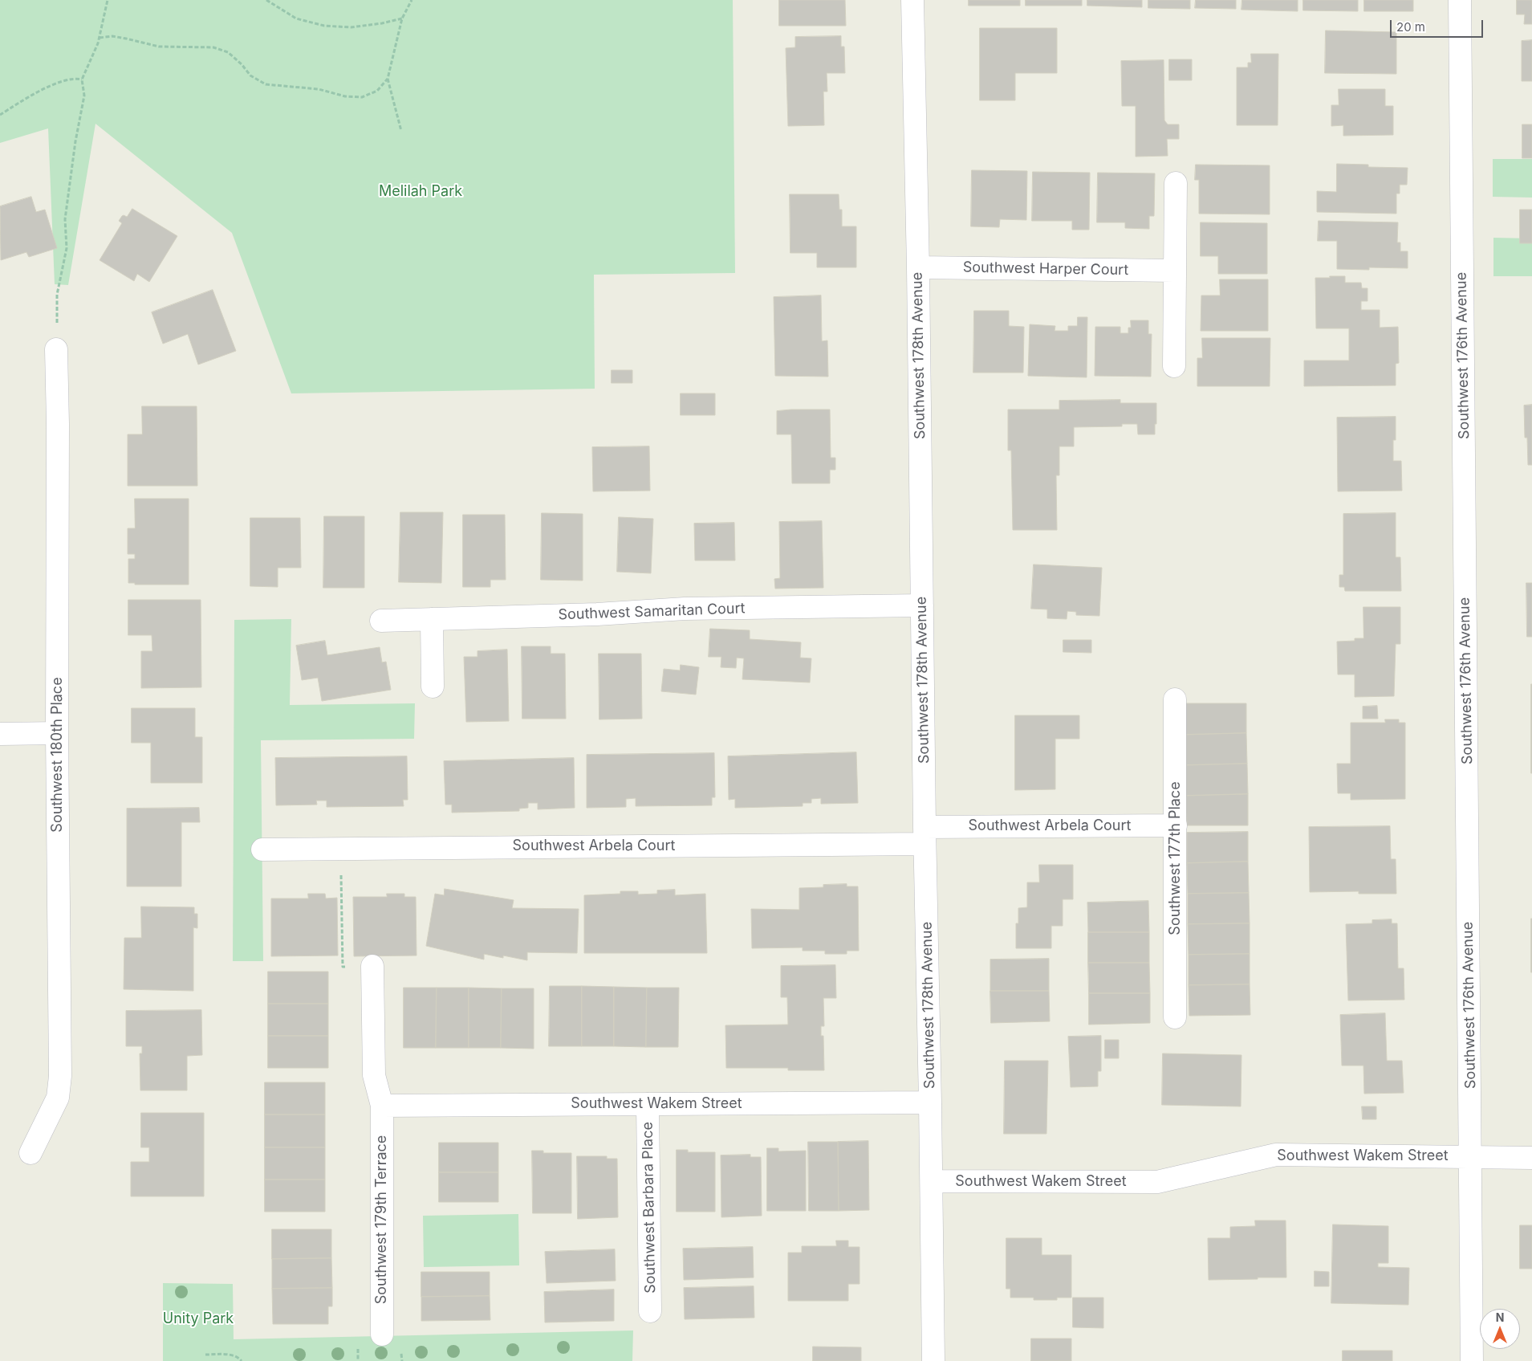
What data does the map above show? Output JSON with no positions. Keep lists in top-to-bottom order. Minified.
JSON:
{"streets":{"street":["Southwest Harper Court","Southwest 178th Avenue","Southwest 176th Avenue","Southwest Samaritan Court","Southwest 180th Place","Southwest Arbela Court","Southwest 177th Place","Southwest Wakem Street","Southwest Barbara Place","Southwest 179th Terrace"]},"crossings":[["Southwest Harper Court","Southwest 178th Avenue"],["Southwest 178th Avenue","Southwest Samaritan Court"],["Southwest 178th Avenue","Southwest Arbela Court"],["Southwest 178th Avenue","Southwest Wakem Street"],["Southwest 176th Avenue","Southwest Wakem Street"],["Southwest Arbela Court","Southwest 177th Place"],["Southwest Wakem Street","Southwest Barbara Place"],["Southwest Wakem Street","Southwest 179th Terrace"]],"parks":["Melilah Park","Unity Park"],"scale_bar":"20 m","north":"top"}
